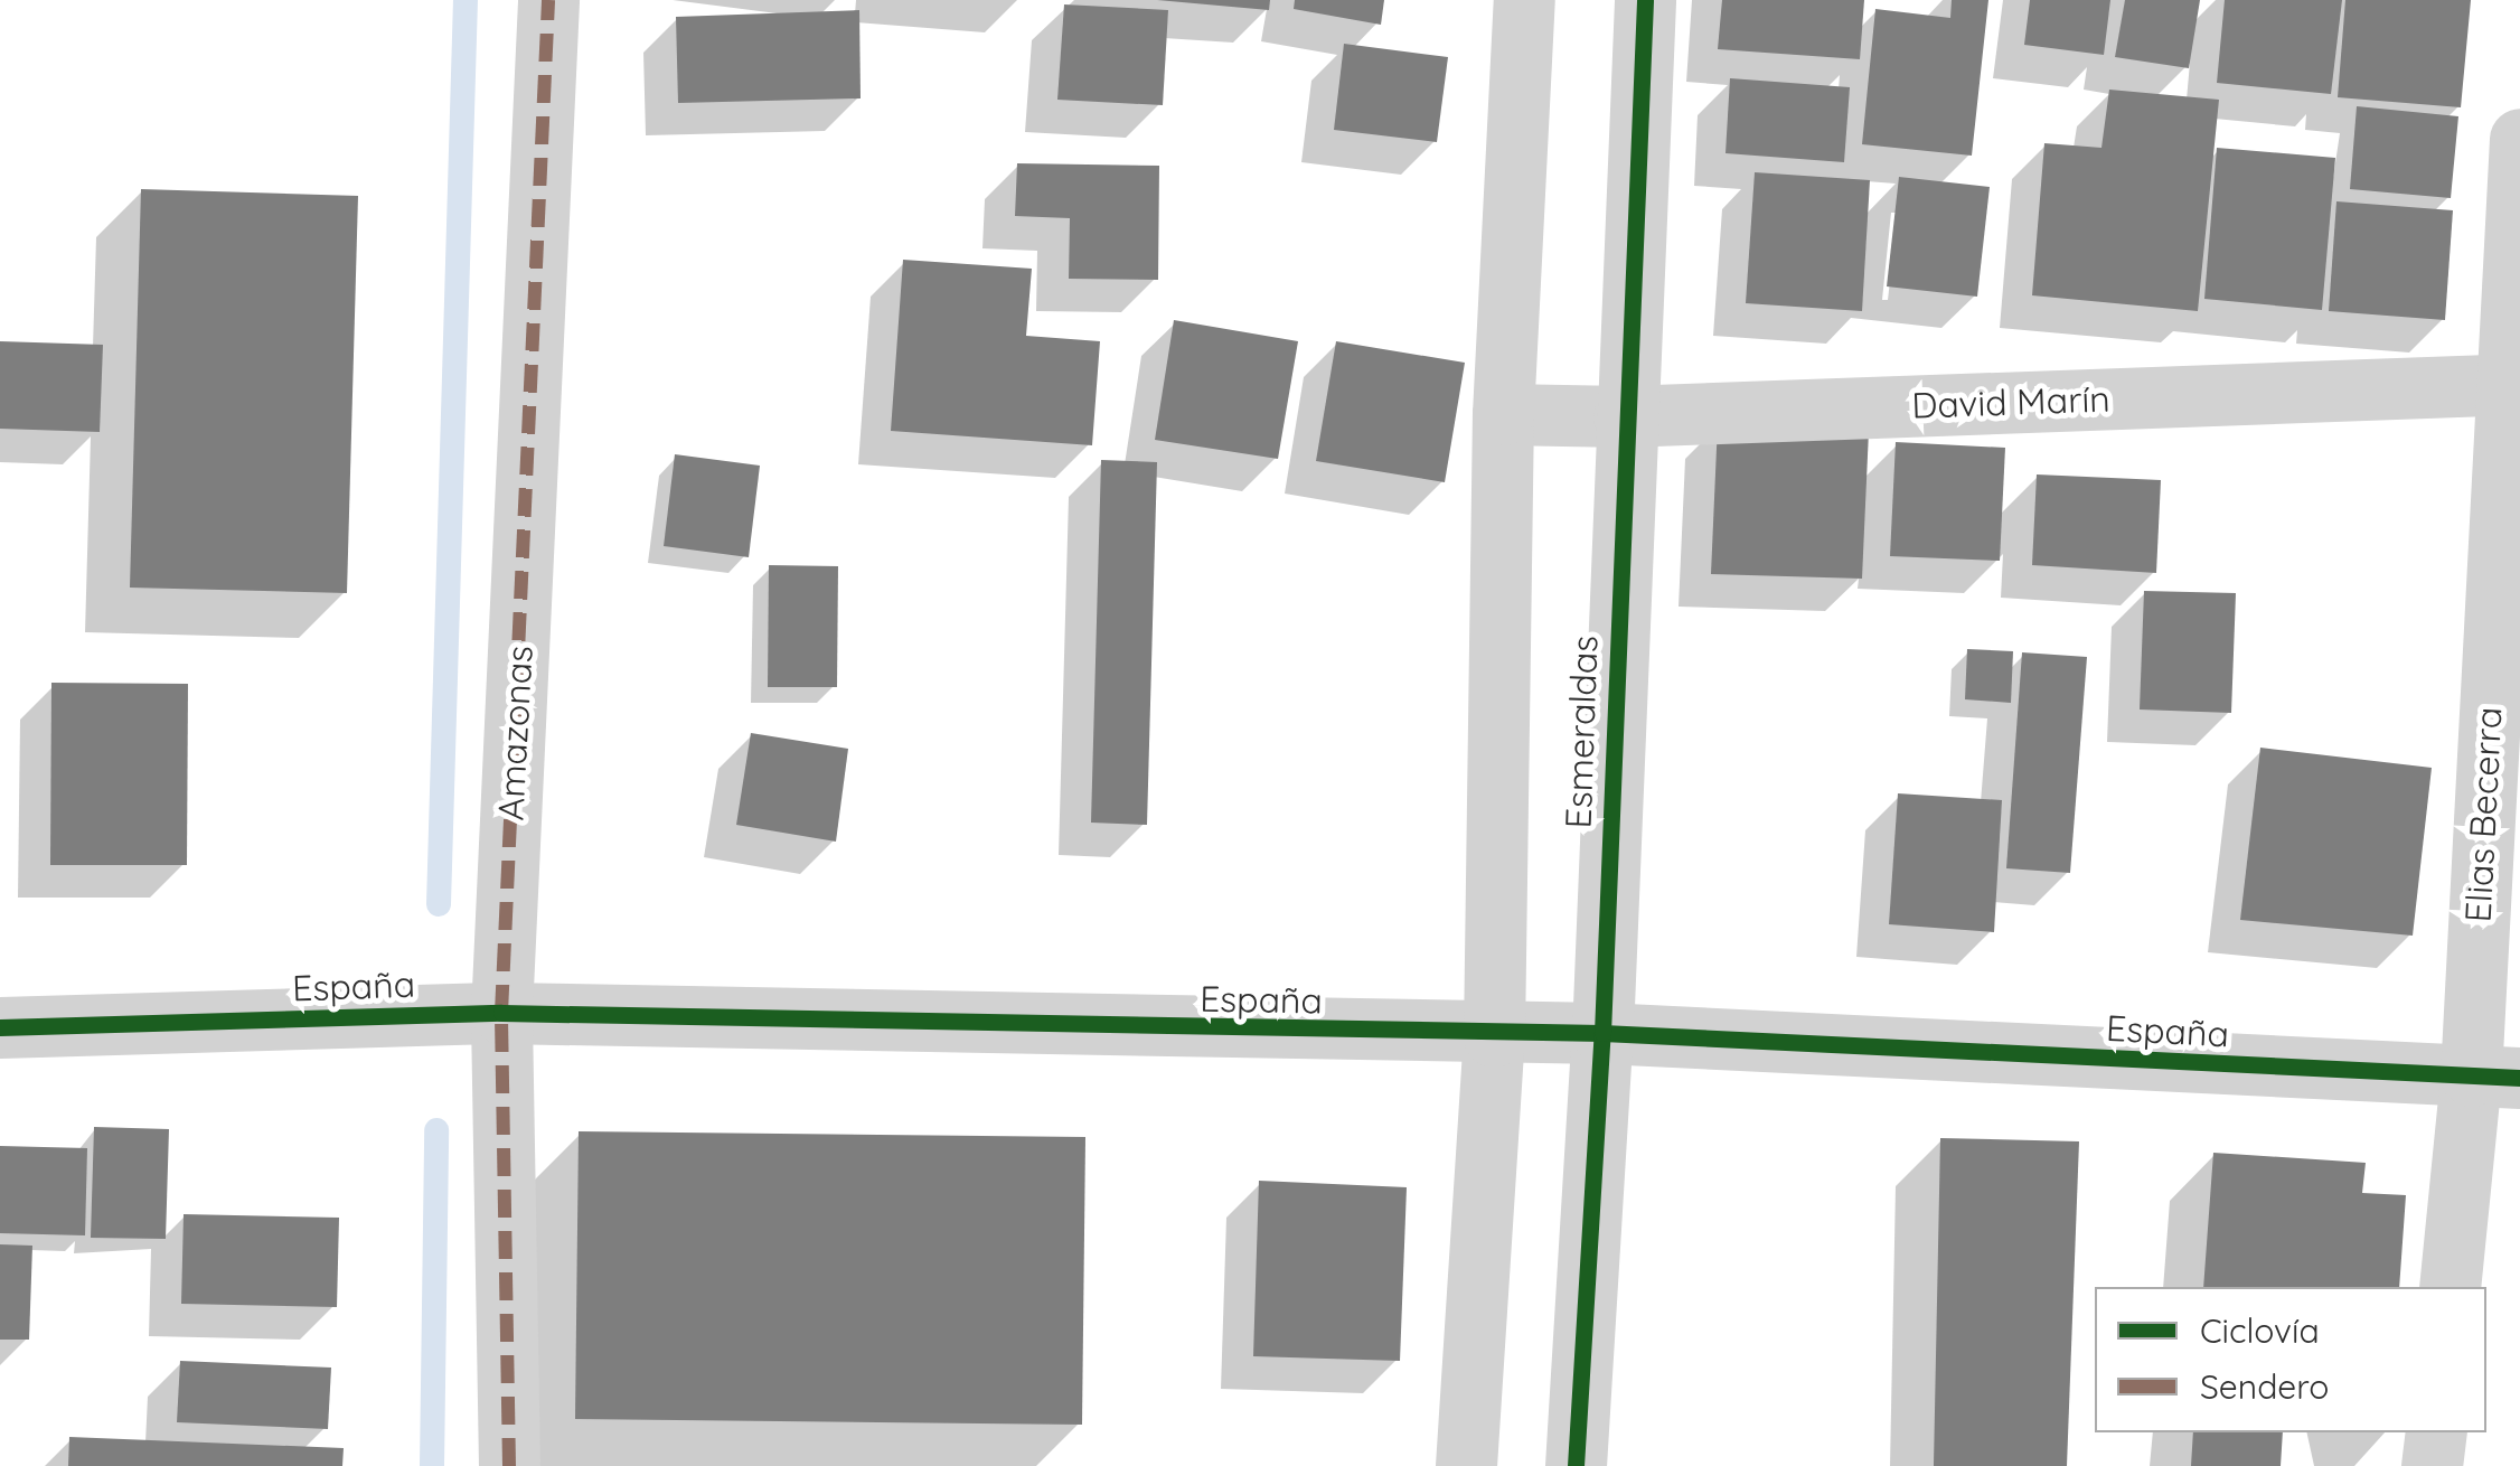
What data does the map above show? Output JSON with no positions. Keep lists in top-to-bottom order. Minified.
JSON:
{"streets":{"street":["David Marín","Esmeraldas","Amazonas","Elias Becerra","España"]},"crossings":[["David Marín","Esmeraldas"],["David Marín","Elias Becerra"],["Esmeraldas","España"],["Amazonas","España"],["Elias Becerra","España"]],"legend":["Ciclovía","Sendero"]}
